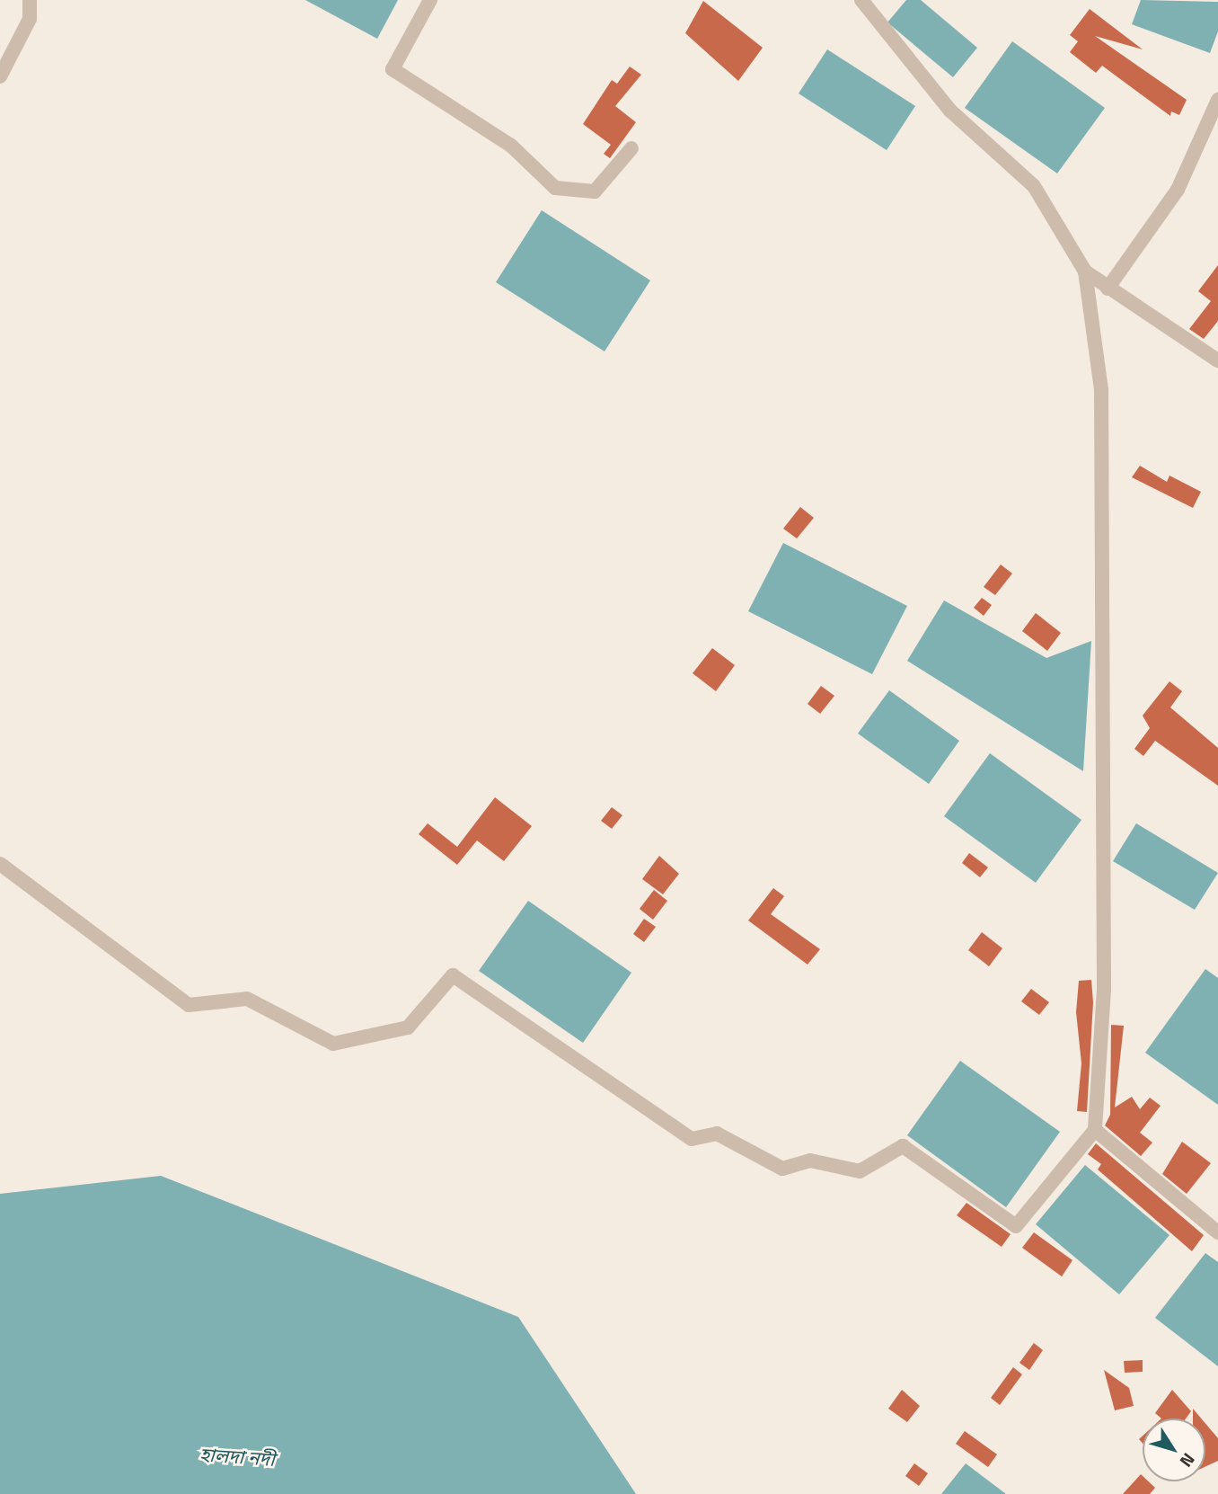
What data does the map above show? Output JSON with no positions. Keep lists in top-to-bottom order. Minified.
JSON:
{"water":["হালদা নদী"],"north":"bottom right"}
